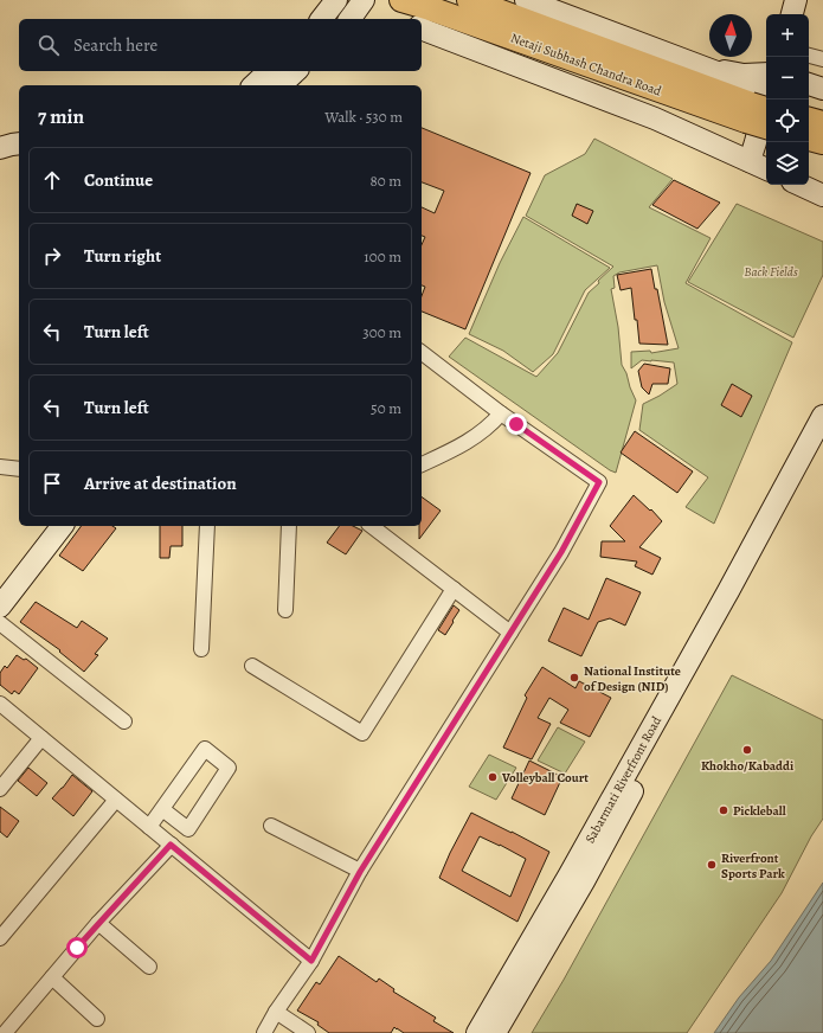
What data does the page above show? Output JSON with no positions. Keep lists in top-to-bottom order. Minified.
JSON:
{"streets":{"main road":["Netaji Subhash Chandra Road"],"street":["Sabarmati Riverfront Road"]},"parks":["Back Fields"],"places":["National Institute of Design (NID)","Khokho/Kabaddi","Volleyball Court","Pickleball","Riverfront Sports Park"],"north":"top","page":{"map_buttons":["+","−"],"search":"Search here","heading":["7 min","Walk · 530 m"],"list":[["Continue","80 m"],["Turn right","100 m"],["Turn left","300 m"],["Turn left","50 m"],"Arrive at destination"]}}
